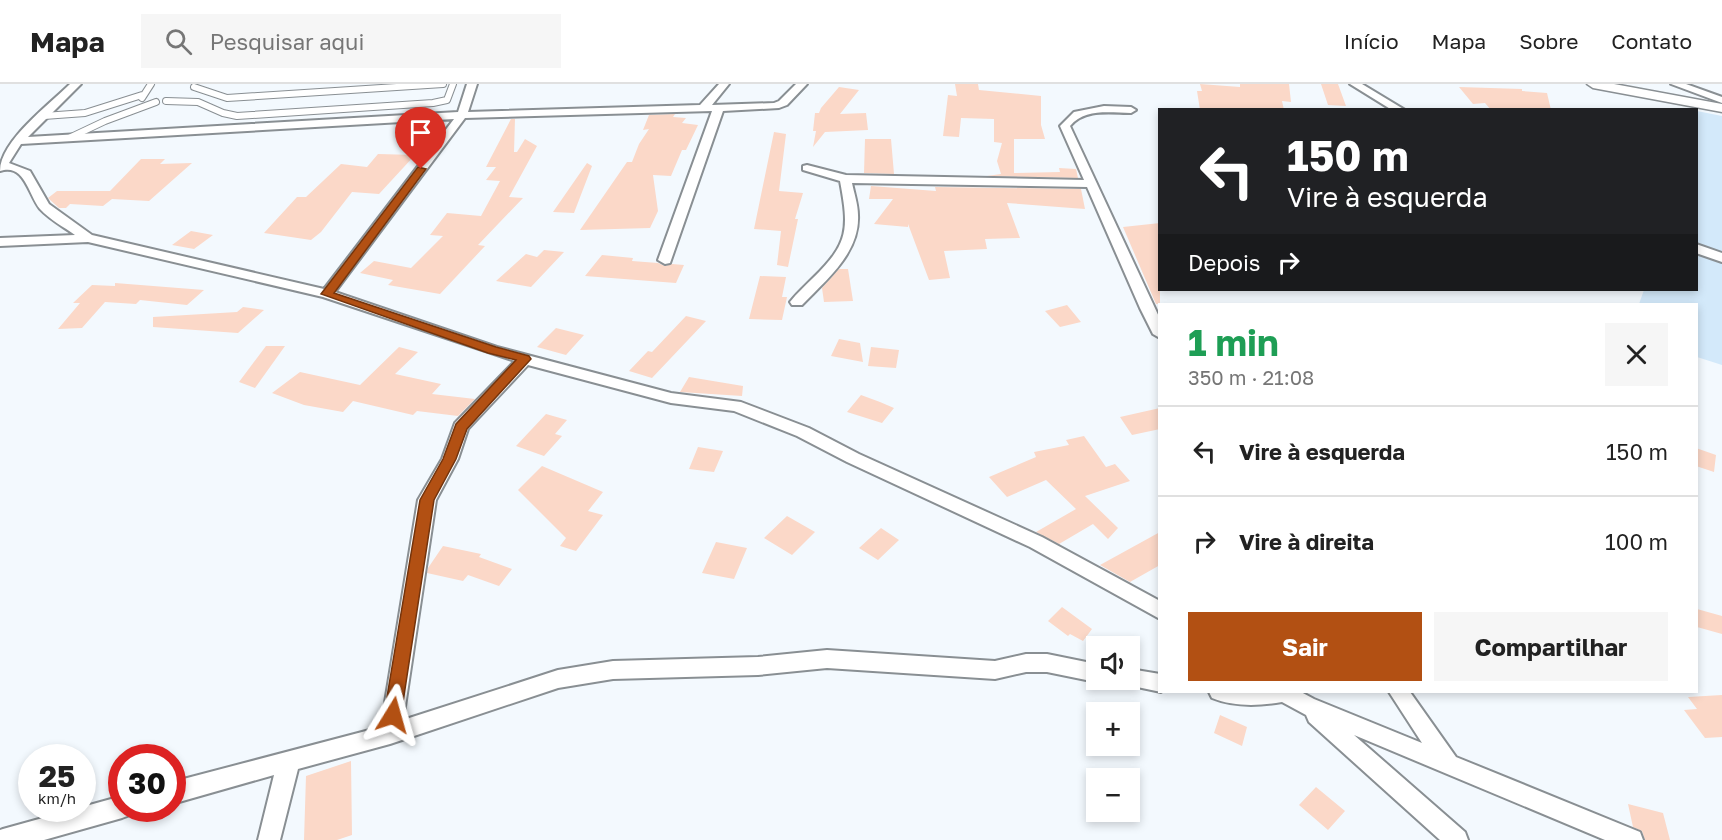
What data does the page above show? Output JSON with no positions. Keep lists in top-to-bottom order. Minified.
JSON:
{"page":{"header":"Mapa","search":"Pesquisar aqui","nav":["Início","Mapa","Sobre","Contato"],"turn":["150 m","Vire à esquerda"],"then":"Depois","heading":["1 min","350 m · 21:08"],"list":[{"name":"Vire à esquerda","value":"150 m"},{"name":"Vire à direita","value":"100 m"}],"buttons":["Sair","Compartilhar"],"map_buttons":["+","−"],"speed":"25 km/h","limit":"30"}}
